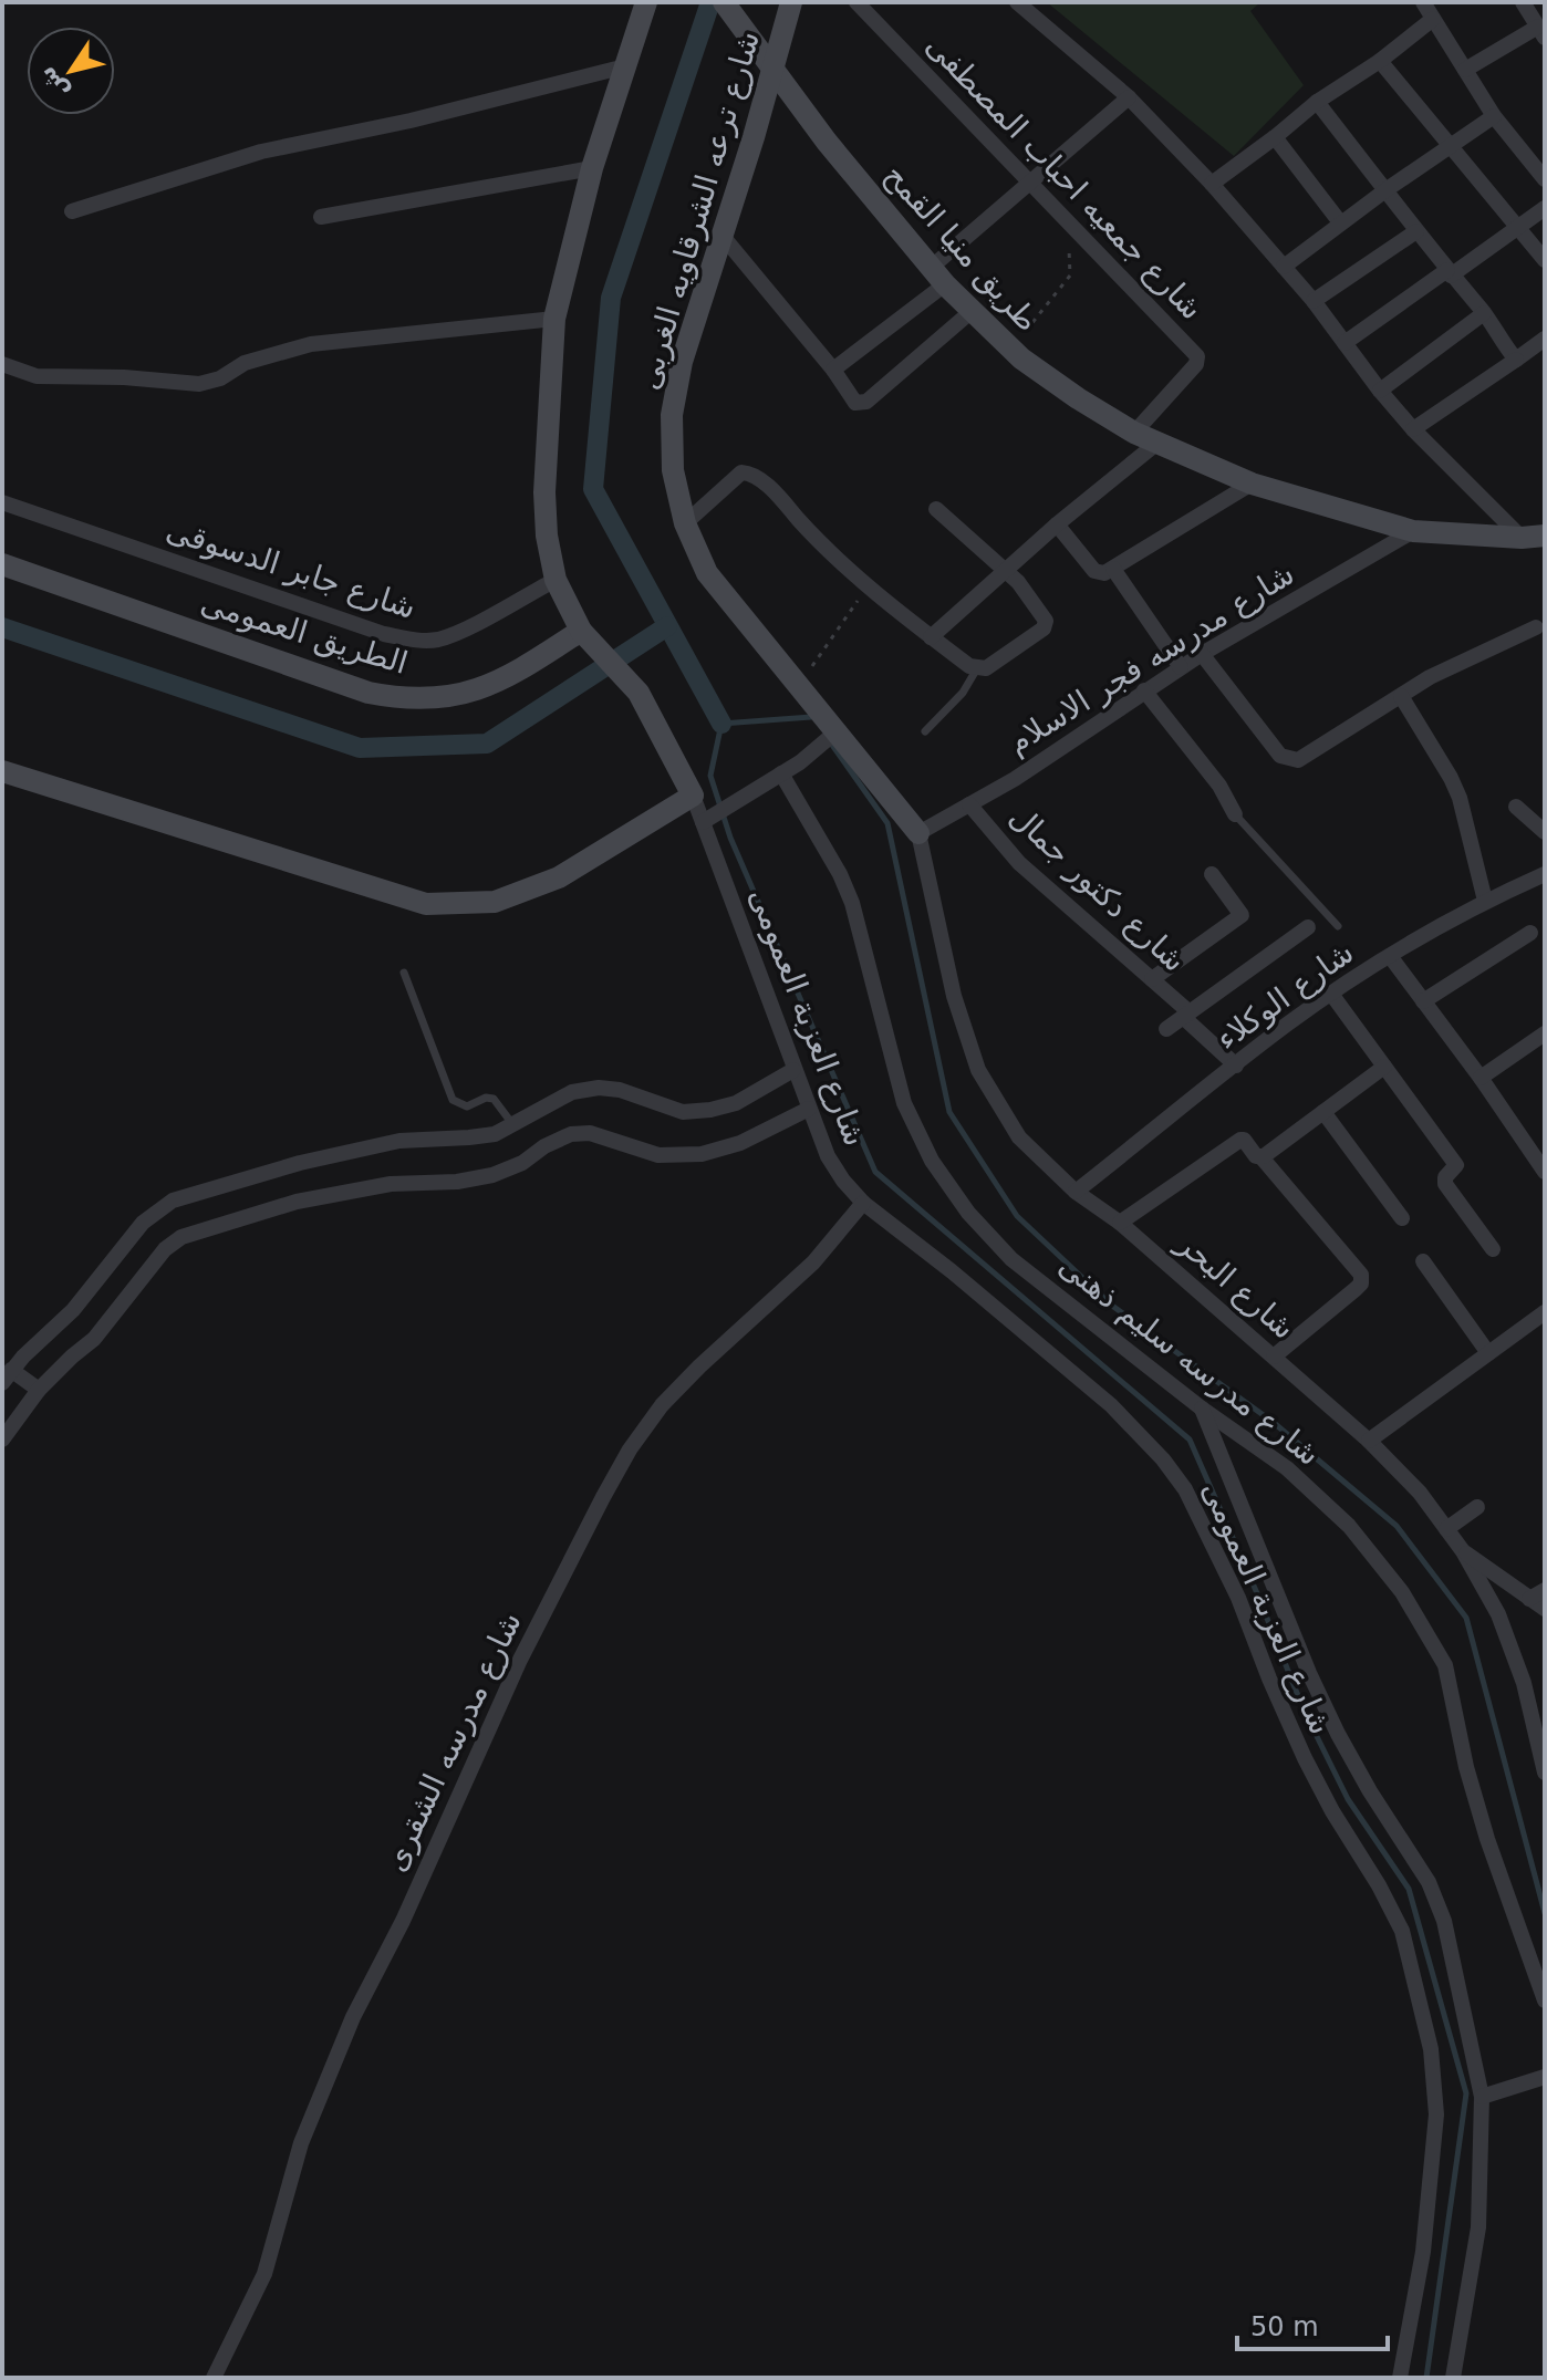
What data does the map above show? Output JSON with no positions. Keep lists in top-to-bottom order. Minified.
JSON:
{"streets":{"street":["شارع جمعيه احباب المصطفى","شارع ترعه الشرقاويه الغربى","طريق منيا القمح","شارع جابر الدسوقى","الطريق العمومى","شارع مدرسه فجر الاسلام","شارع دكتور جمال","شارع الوكلاء","شارع العزبة العمومى","شارع البحر","شارع مدرسه سليم ذهنى","شارع مدرسه الشقرى"]},"crossings":[["شارع جمعيه احباب المصطفى","طريق منيا القمح"],["شارع ترعه الشرقاويه الغربى","طريق منيا القمح"],["شارع ترعه الشرقاويه الغربى","شارع مدرسه فجر الاسلام"],["شارع ترعه الشرقاويه الغربى","شارع البحر"],["طريق منيا القمح","شارع مدرسه فجر الاسلام"],["شارع مدرسه فجر الاسلام","شارع دكتور جمال"],["شارع مدرسه فجر الاسلام","شارع البحر"],["شارع دكتور جمال","شارع الوكلاء"],["شارع الوكلاء","شارع البحر"],["شارع العزبة العمومى","شارع مدرسه الشقرى"]],"scale_bar":"50 m","north":"bottom left"}
